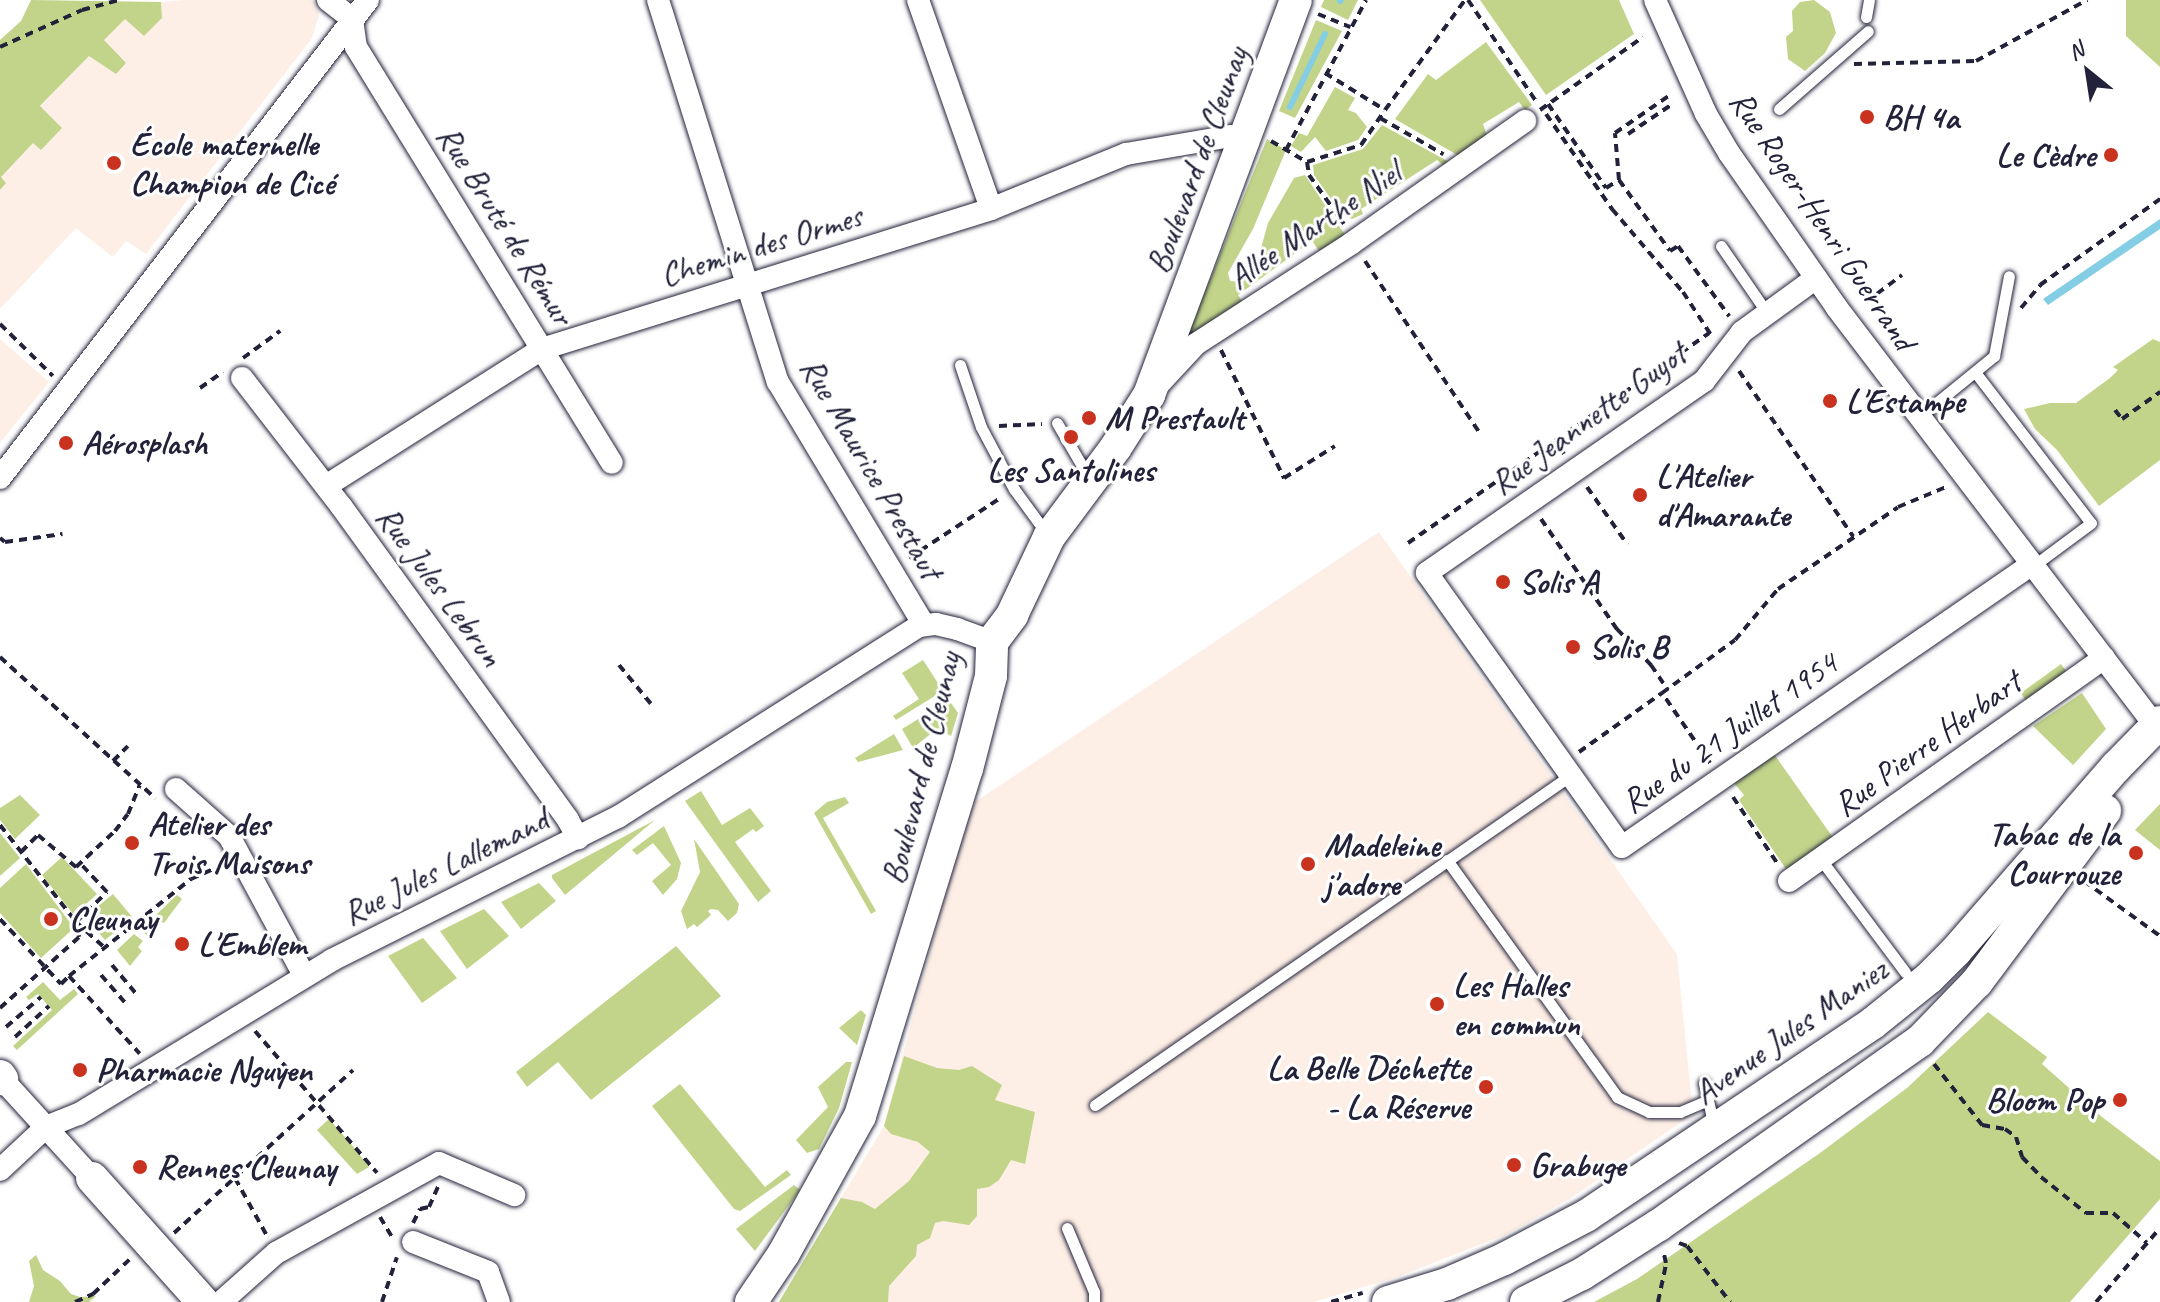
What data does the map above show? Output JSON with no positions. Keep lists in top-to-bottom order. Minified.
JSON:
{"streets":{"main road":["Boulevard de Cleunay","Avenue Jules Maniez"],"street":["Rue Roger-Henri Guerrand","Rue Bruté de Rémur","Allée Marthe Niel","Chemin des Ormes","Rue Jeannette Guyot","Rue Maurice Prestaut","Rue Jules Lebrun","Rue du 21 Juillet 1954","Rue Pierre Herbart","Rue Jules Lallemand"]},"crossings":[["Boulevard de Cleunay","Allée Marthe Niel"],["Boulevard de Cleunay","Chemin des Ormes"],["Boulevard de Cleunay","Rue Maurice Prestaut"],["Rue Roger-Henri Guerrand","Rue Jeannette Guyot"],["Rue Roger-Henri Guerrand","Rue du 21 Juillet 1954"],["Rue Roger-Henri Guerrand","Rue Pierre Herbart"],["Rue Roger-Henri Guerrand","Avenue Jules Maniez"],["Rue Bruté de Rémur","Chemin des Ormes"],["Chemin des Ormes","Rue Maurice Prestaut"],["Chemin des Ormes","Rue Jules Lebrun"],["Rue Jeannette Guyot","Rue du 21 Juillet 1954"],["Rue Maurice Prestaut","Rue Jules Lallemand"],["Rue Jules Lebrun","Rue Jules Lallemand"]],"places":["BH 4a","Le Cèdre","École maternelle Champion de Cicé","L'Estampe","M Prestault","Les Santolines","Aérosplash","L'Atelier d'Amarante","Solis A","Solis B","Atelier des Trois Maisons","Tabac de la Courrouze","Madeleine j'adore","Cleunay","L'Emblem","Les Halles en commun","Pharmacie Nguyen","La Belle Déchette - La Réserve","Bloom Pop","Grabuge","Rennes Cleunay"],"north":"top left"}
